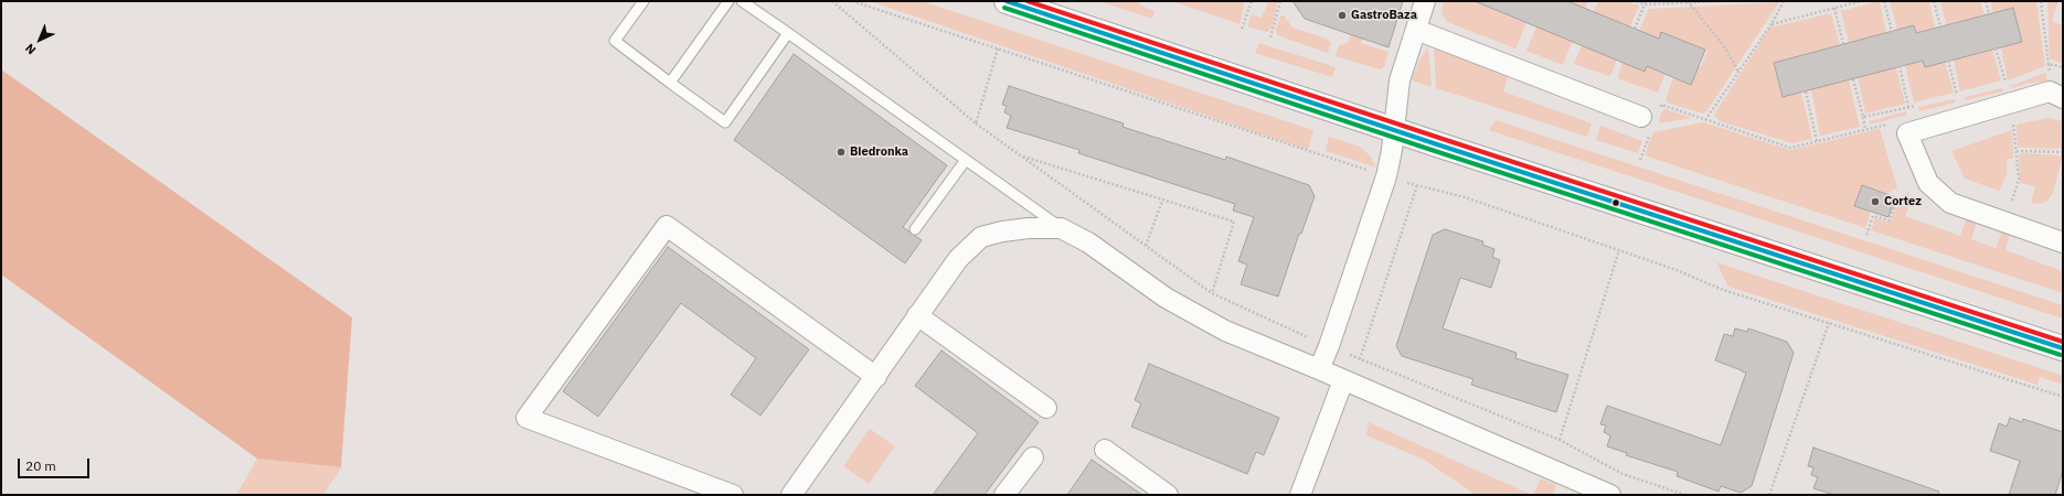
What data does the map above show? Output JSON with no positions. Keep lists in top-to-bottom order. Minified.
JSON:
{"places":["GastroBaza","Biedronka","Cortez"],"scale_bar":"20 m","north":"bottom left"}
